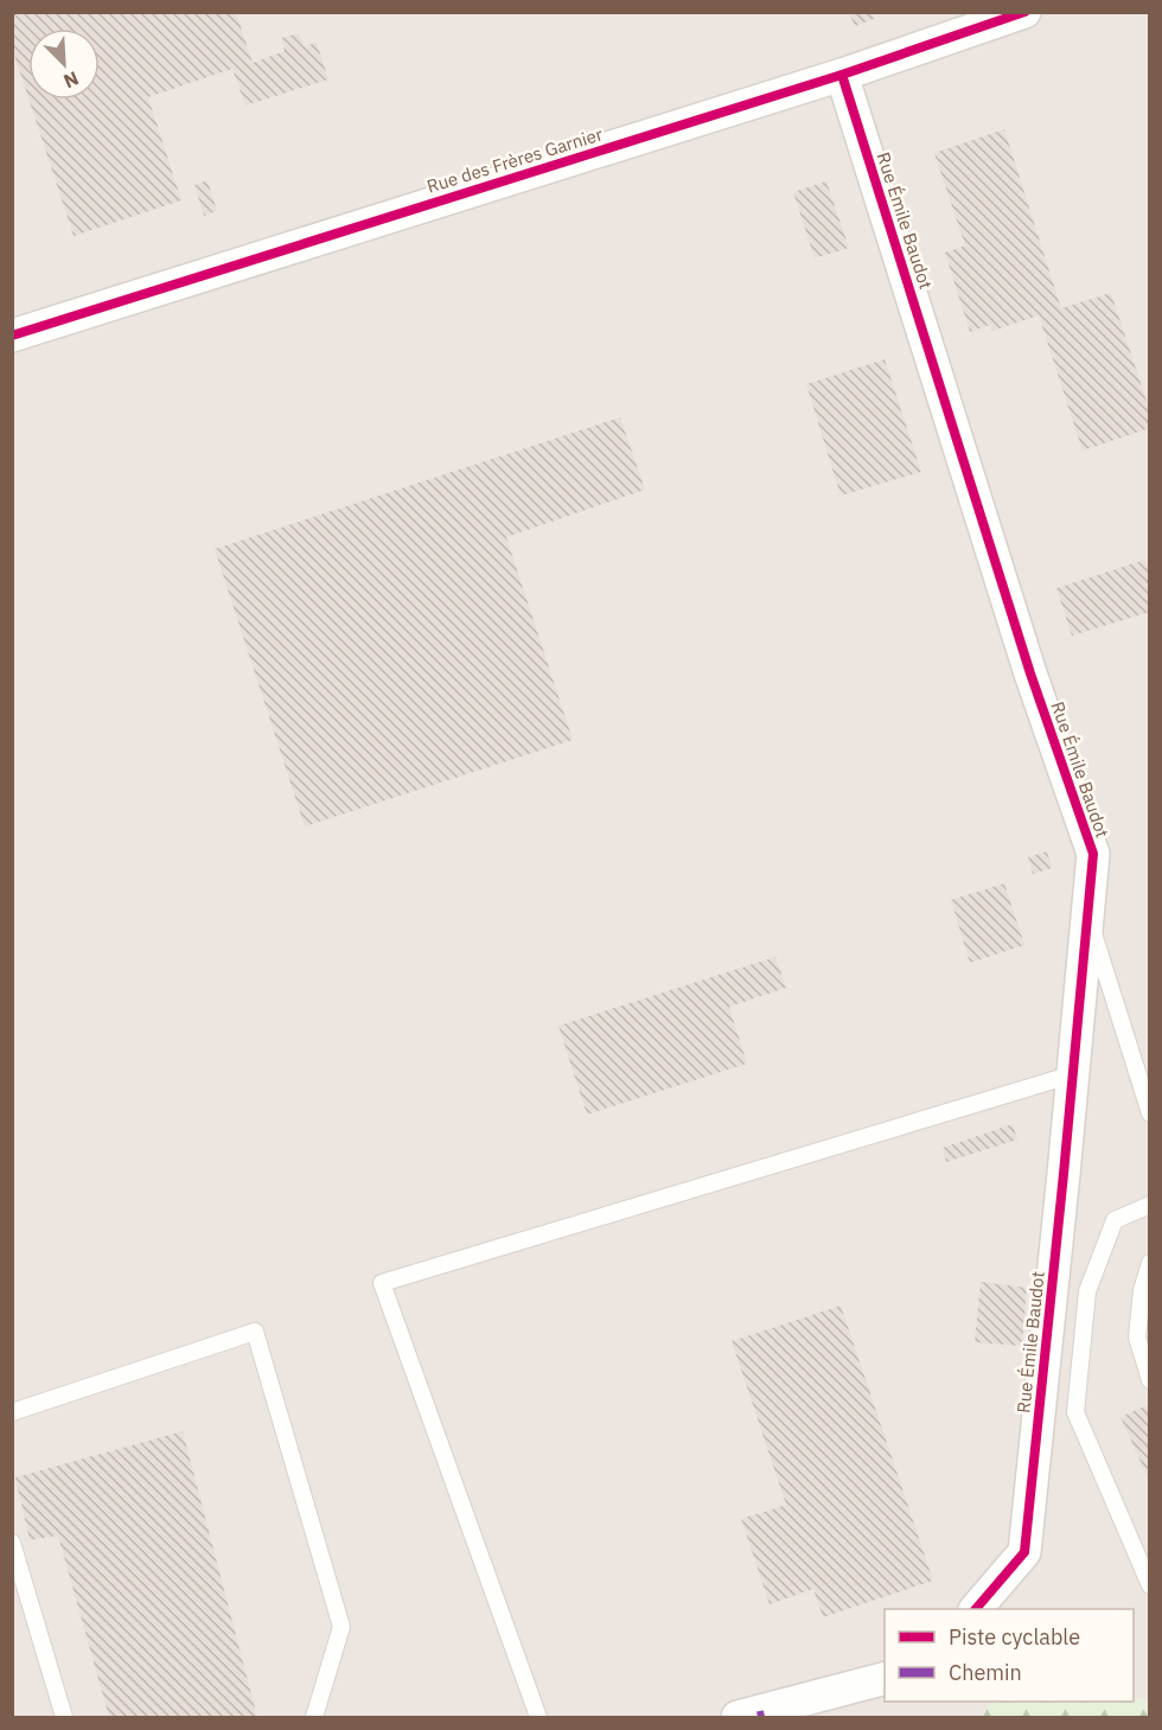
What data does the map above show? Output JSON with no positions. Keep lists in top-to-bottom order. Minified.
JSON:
{"streets":{"street":["Rue des Frères Garnier","Rue Émile Baudot"]},"crossings":[["Rue des Frères Garnier","Rue Émile Baudot"]],"legend":["Piste cyclable","Chemin"],"north":"bottom right"}
